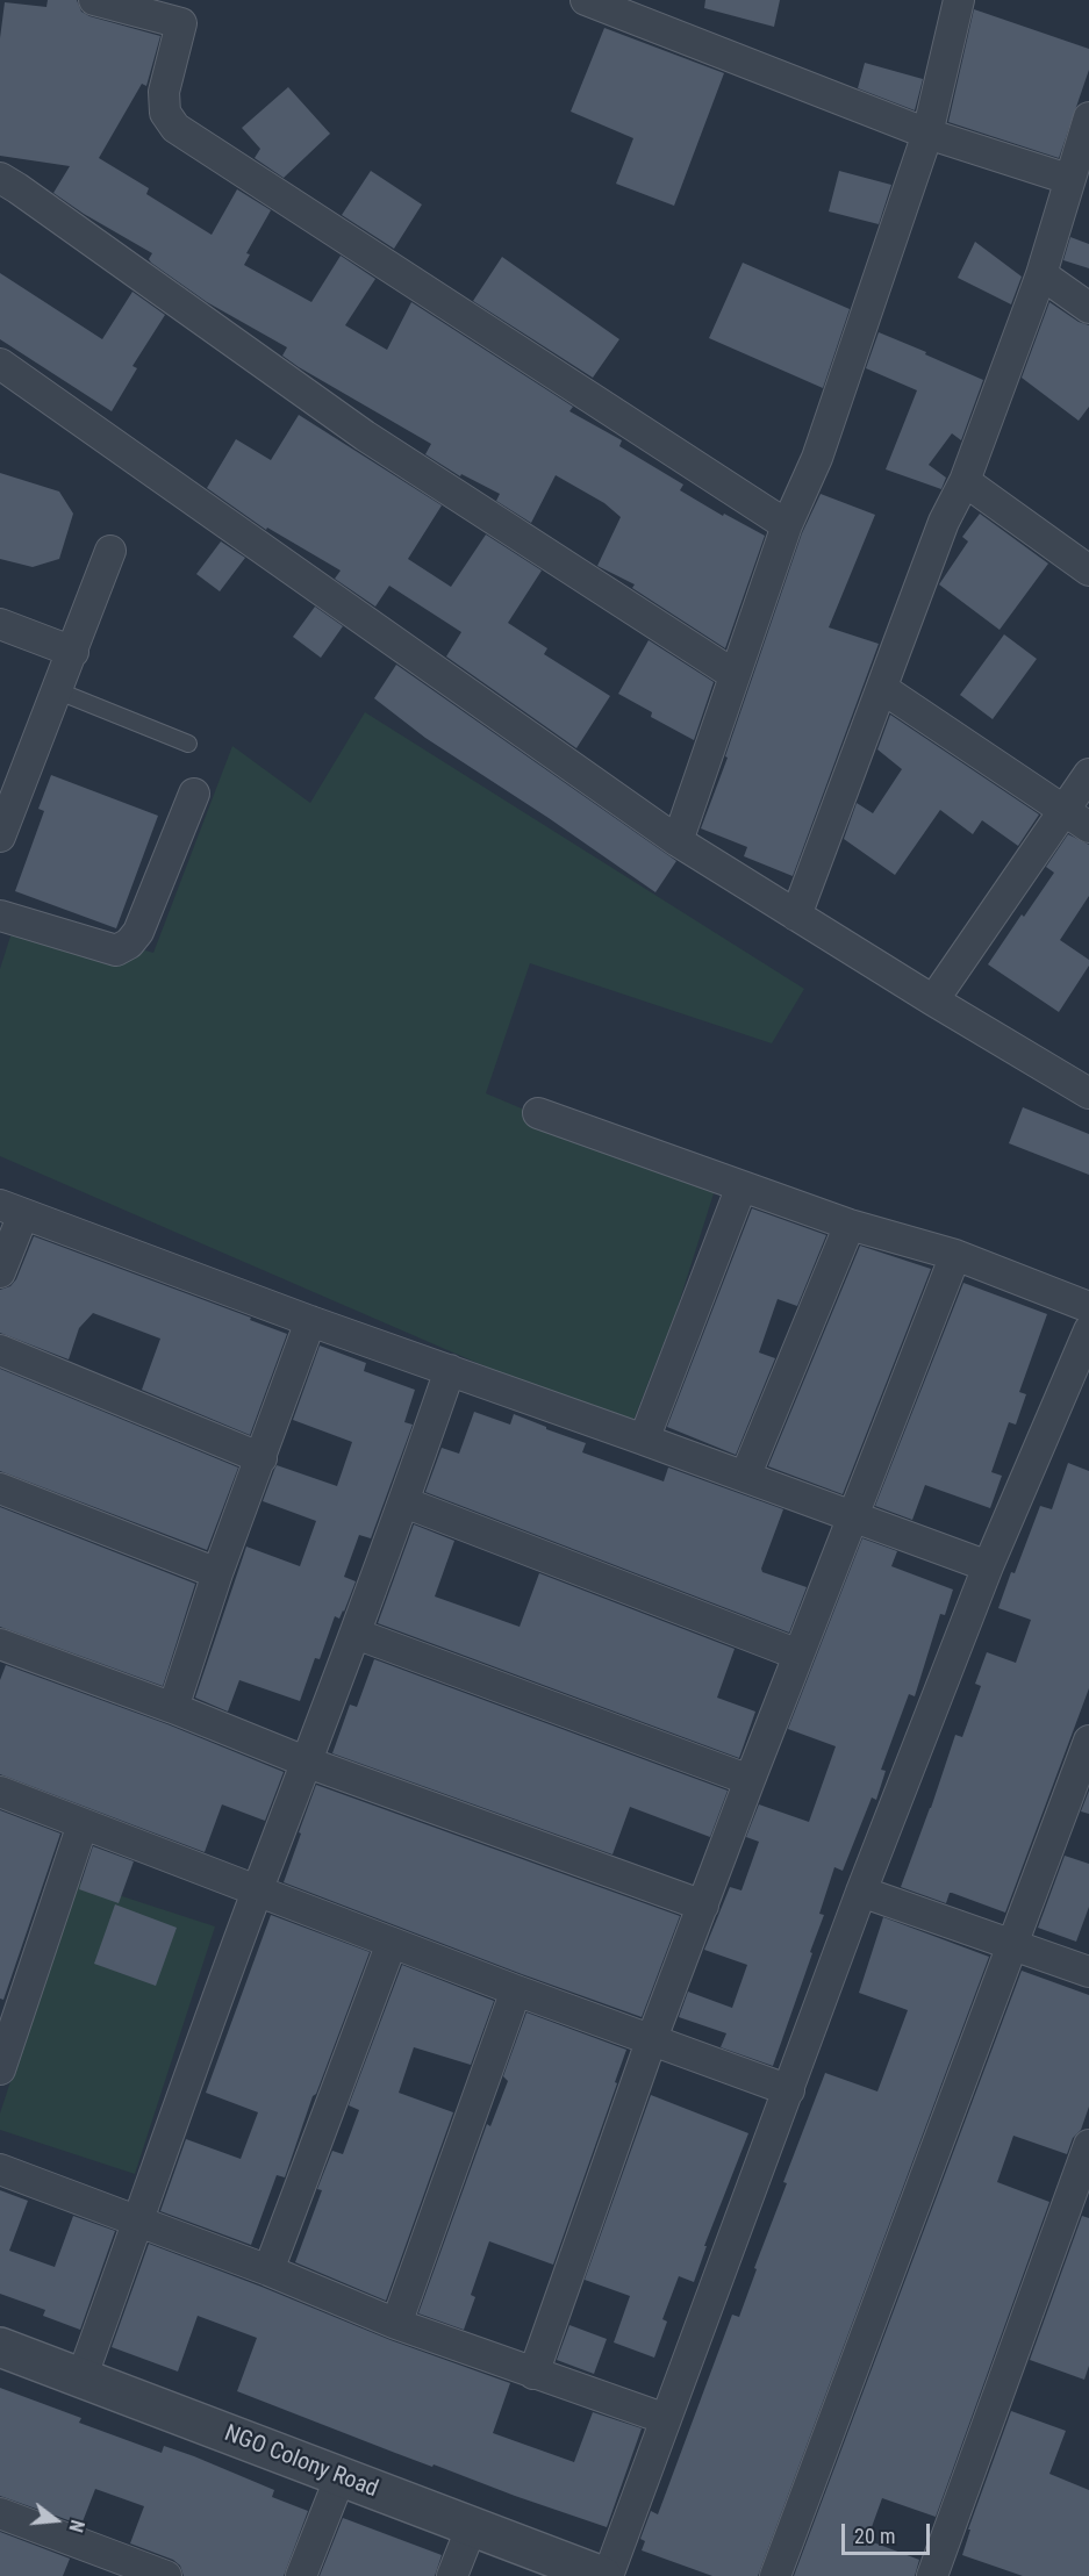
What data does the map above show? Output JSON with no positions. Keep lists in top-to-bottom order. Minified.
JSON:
{"streets":{"street":["NGO Colony Road"]},"scale_bar":"20 m","north":"right"}
